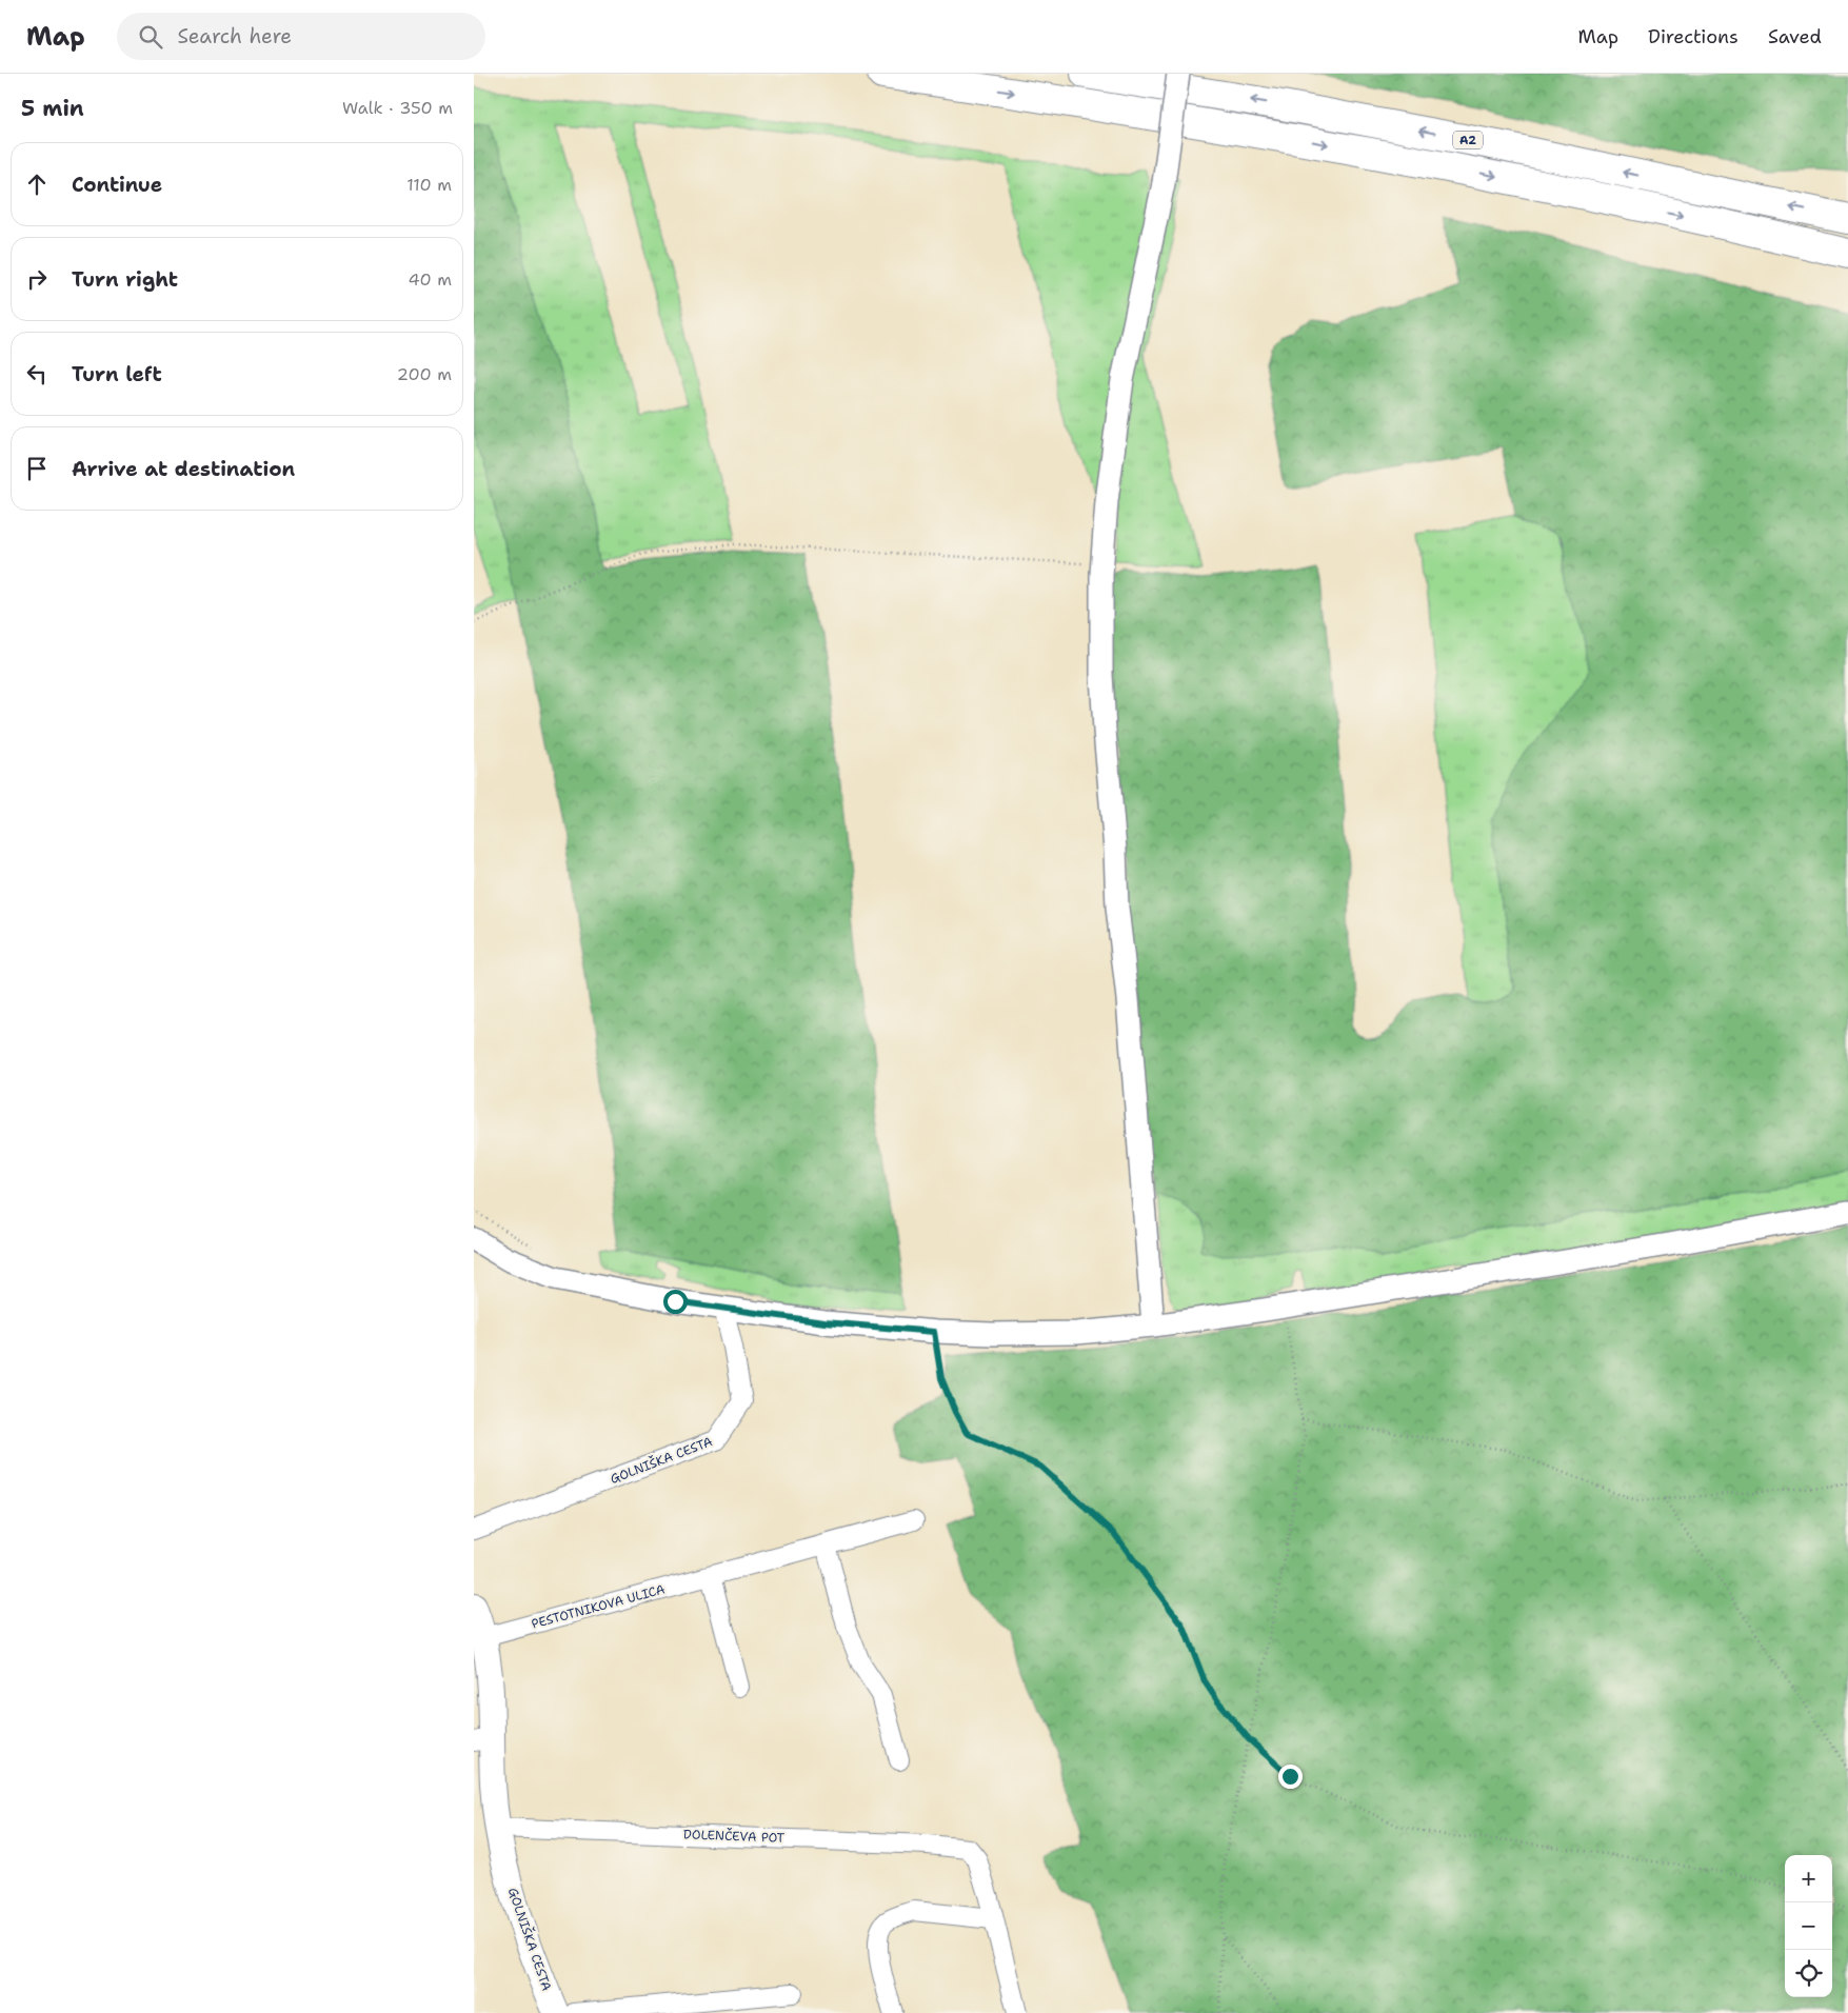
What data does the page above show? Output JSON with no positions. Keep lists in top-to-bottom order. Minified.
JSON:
{"streets":{"highway":["A2"],"main road":["GOLNIŠKA CESTA"],"street":["PESTOTNIKOVA ULICA","DOLENČEVA POT"]},"crossings":[["GOLNIŠKA CESTA","PESTOTNIKOVA ULICA"],["GOLNIŠKA CESTA","DOLENČEVA POT"]],"page":{"header":"Map","search":"Search here","nav":["Map","Directions","Saved"],"heading":["5 min","Walk · 350 m"],"list":[["Continue","110 m"],["Turn right","40 m"],["Turn left","200 m"],"Arrive at destination"],"map_buttons":["+","−"]}}
